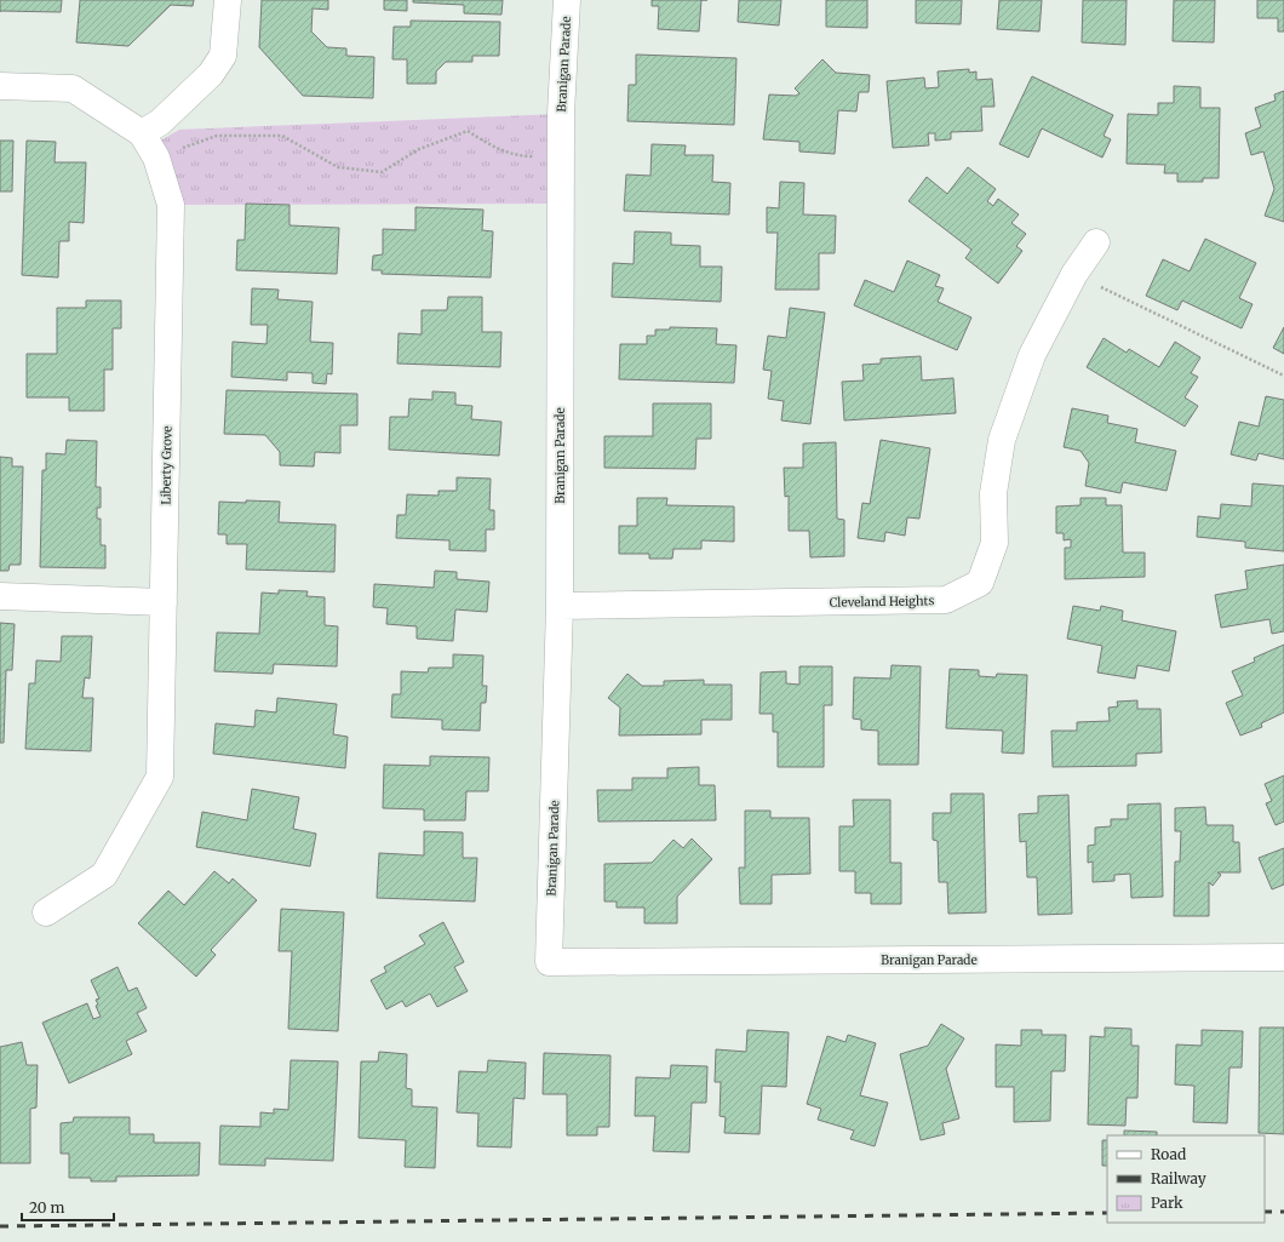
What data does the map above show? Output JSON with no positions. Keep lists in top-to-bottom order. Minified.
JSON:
{"streets":{"street":["Branigan Parade","Liberty Grove","Cleveland Heights"]},"crossings":[["Branigan Parade","Cleveland Heights"]],"legend":["Road","Railway","Park"],"scale_bar":"20 m"}
